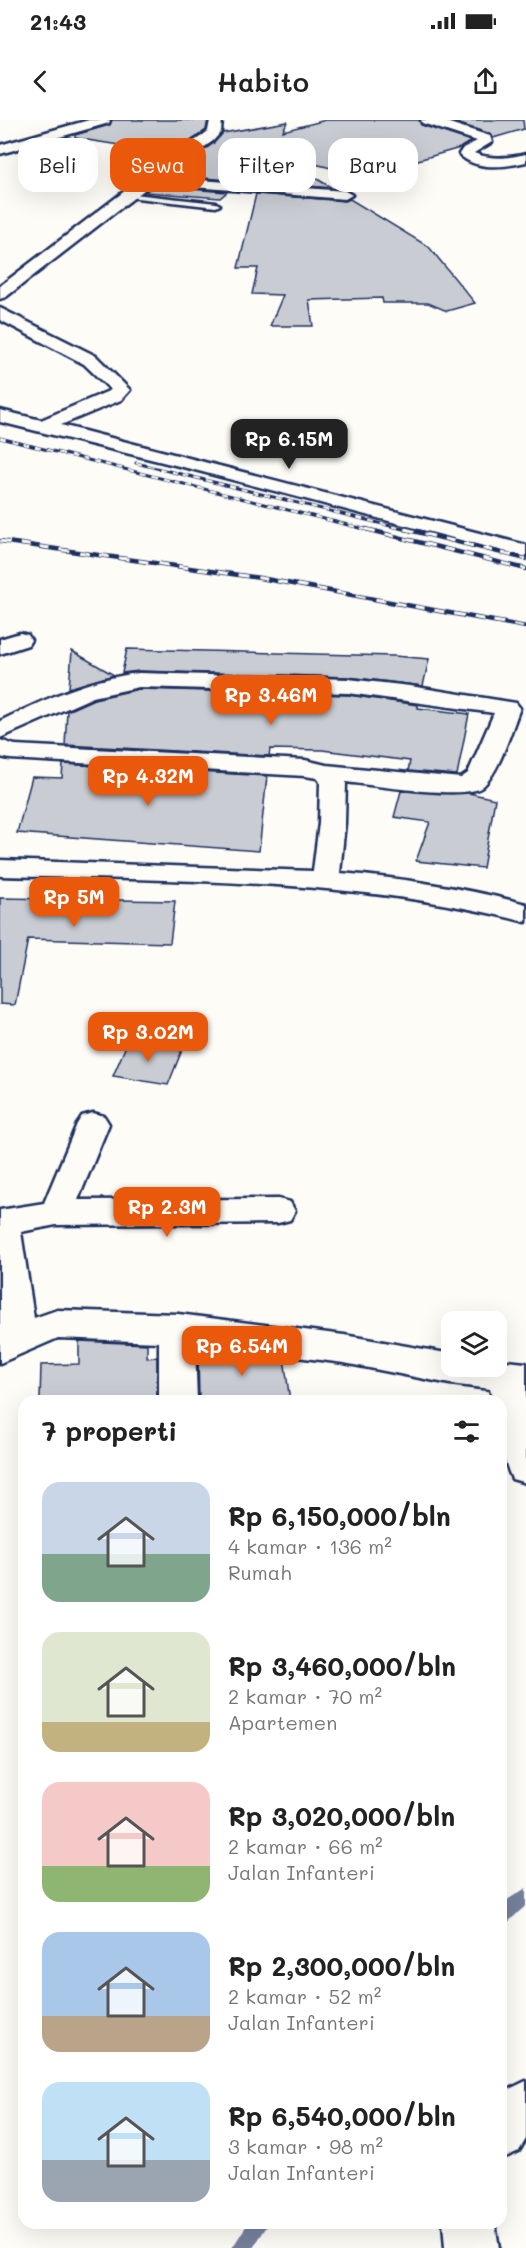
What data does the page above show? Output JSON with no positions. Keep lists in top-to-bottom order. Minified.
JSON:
{"page":{"status":"21:43","header":"Habito","chip":["Beli","Sewa","Filter","Baru"],"price":["Rp 6.15M","Rp 3.46M","Rp 4.32M","Rp 5M","Rp 3.02M","Rp 2.3M","Rp 6.54M"],"heading":"7 properti","list":[{"name":"Rp 6,150,000/bln","note":"4 kamar · 136 m² · Rumah"},{"name":"Rp 3,460,000/bln","note":"2 kamar · 70 m² · Apartemen"},{"name":"Rp 3,020,000/bln","note":"2 kamar · 66 m² · Jalan Infanteri"},{"name":"Rp 2,300,000/bln","note":"2 kamar · 52 m² · Jalan Infanteri"},{"name":"Rp 6,540,000/bln","note":"3 kamar · 98 m² · Jalan Infanteri"}]}}
